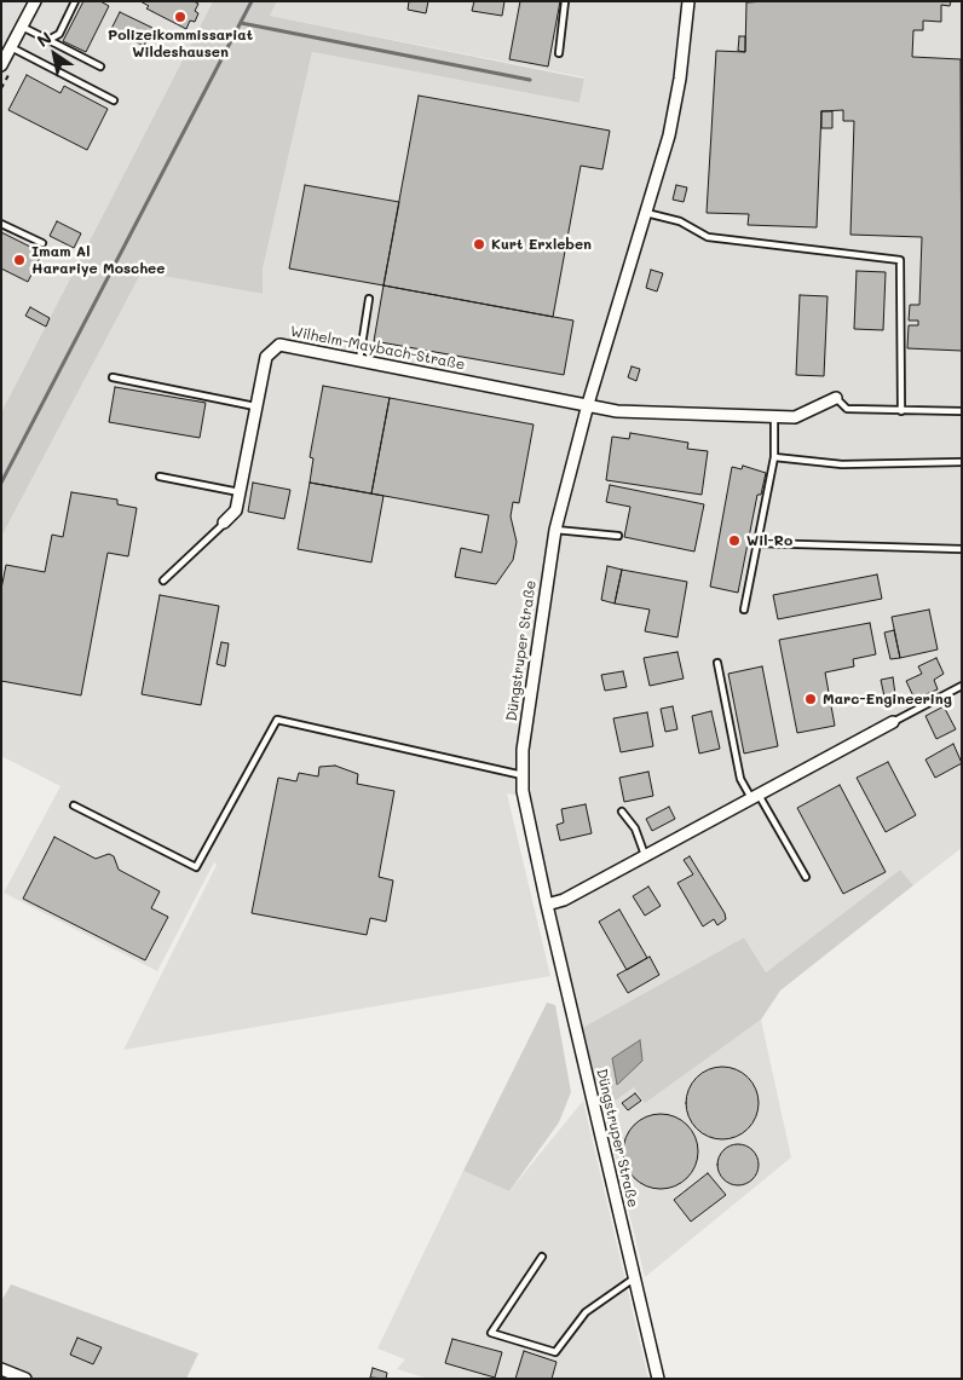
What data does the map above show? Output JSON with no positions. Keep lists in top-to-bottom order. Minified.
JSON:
{"streets":{"street":["Wilhelm-Maybach-Straße","Düngstruper Straße"]},"crossings":[["Wilhelm-Maybach-Straße","Düngstruper Straße"]],"places":["Polizeikommissariat Wildeshausen","Kurt Erxleben","Imam Al Harariye Moschee","Wil-Ro","Marc-Engineering"],"north":"top left"}
